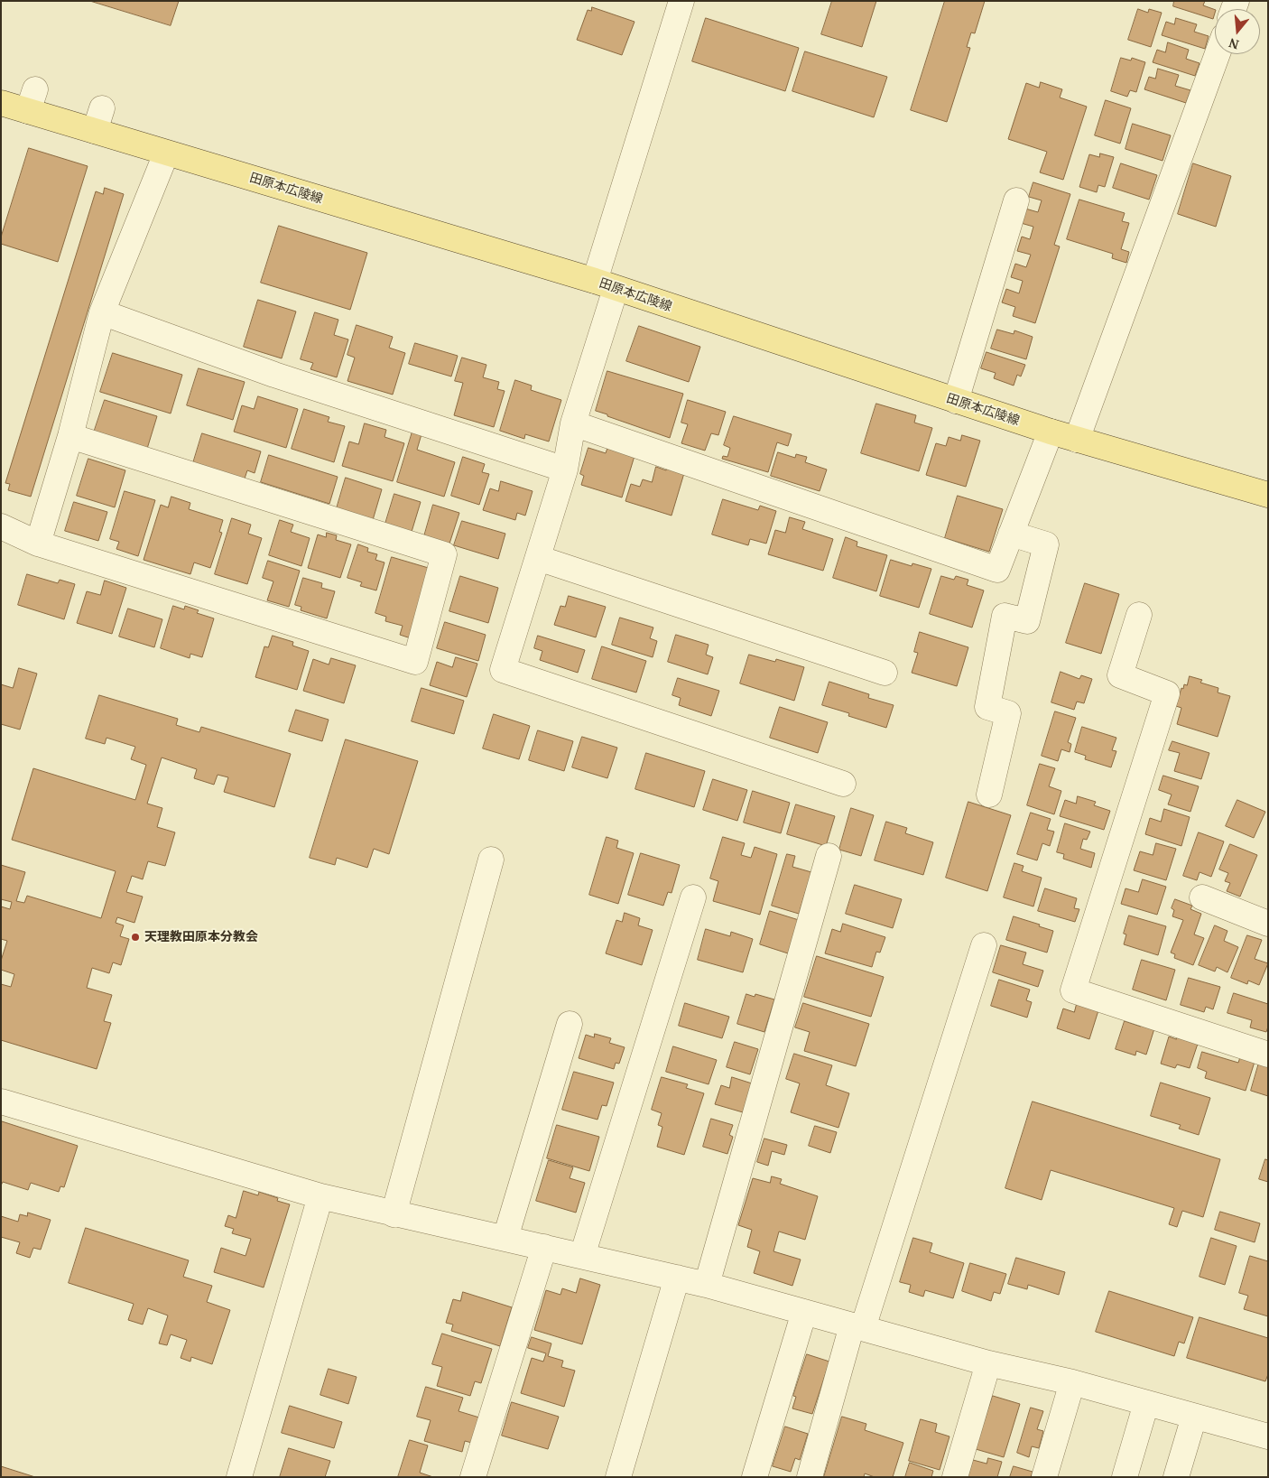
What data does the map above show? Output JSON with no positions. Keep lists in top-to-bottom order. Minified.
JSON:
{"streets":{"main road":["田原本広陵線"]},"places":["天理教田原本分教会"],"north":"bottom"}
